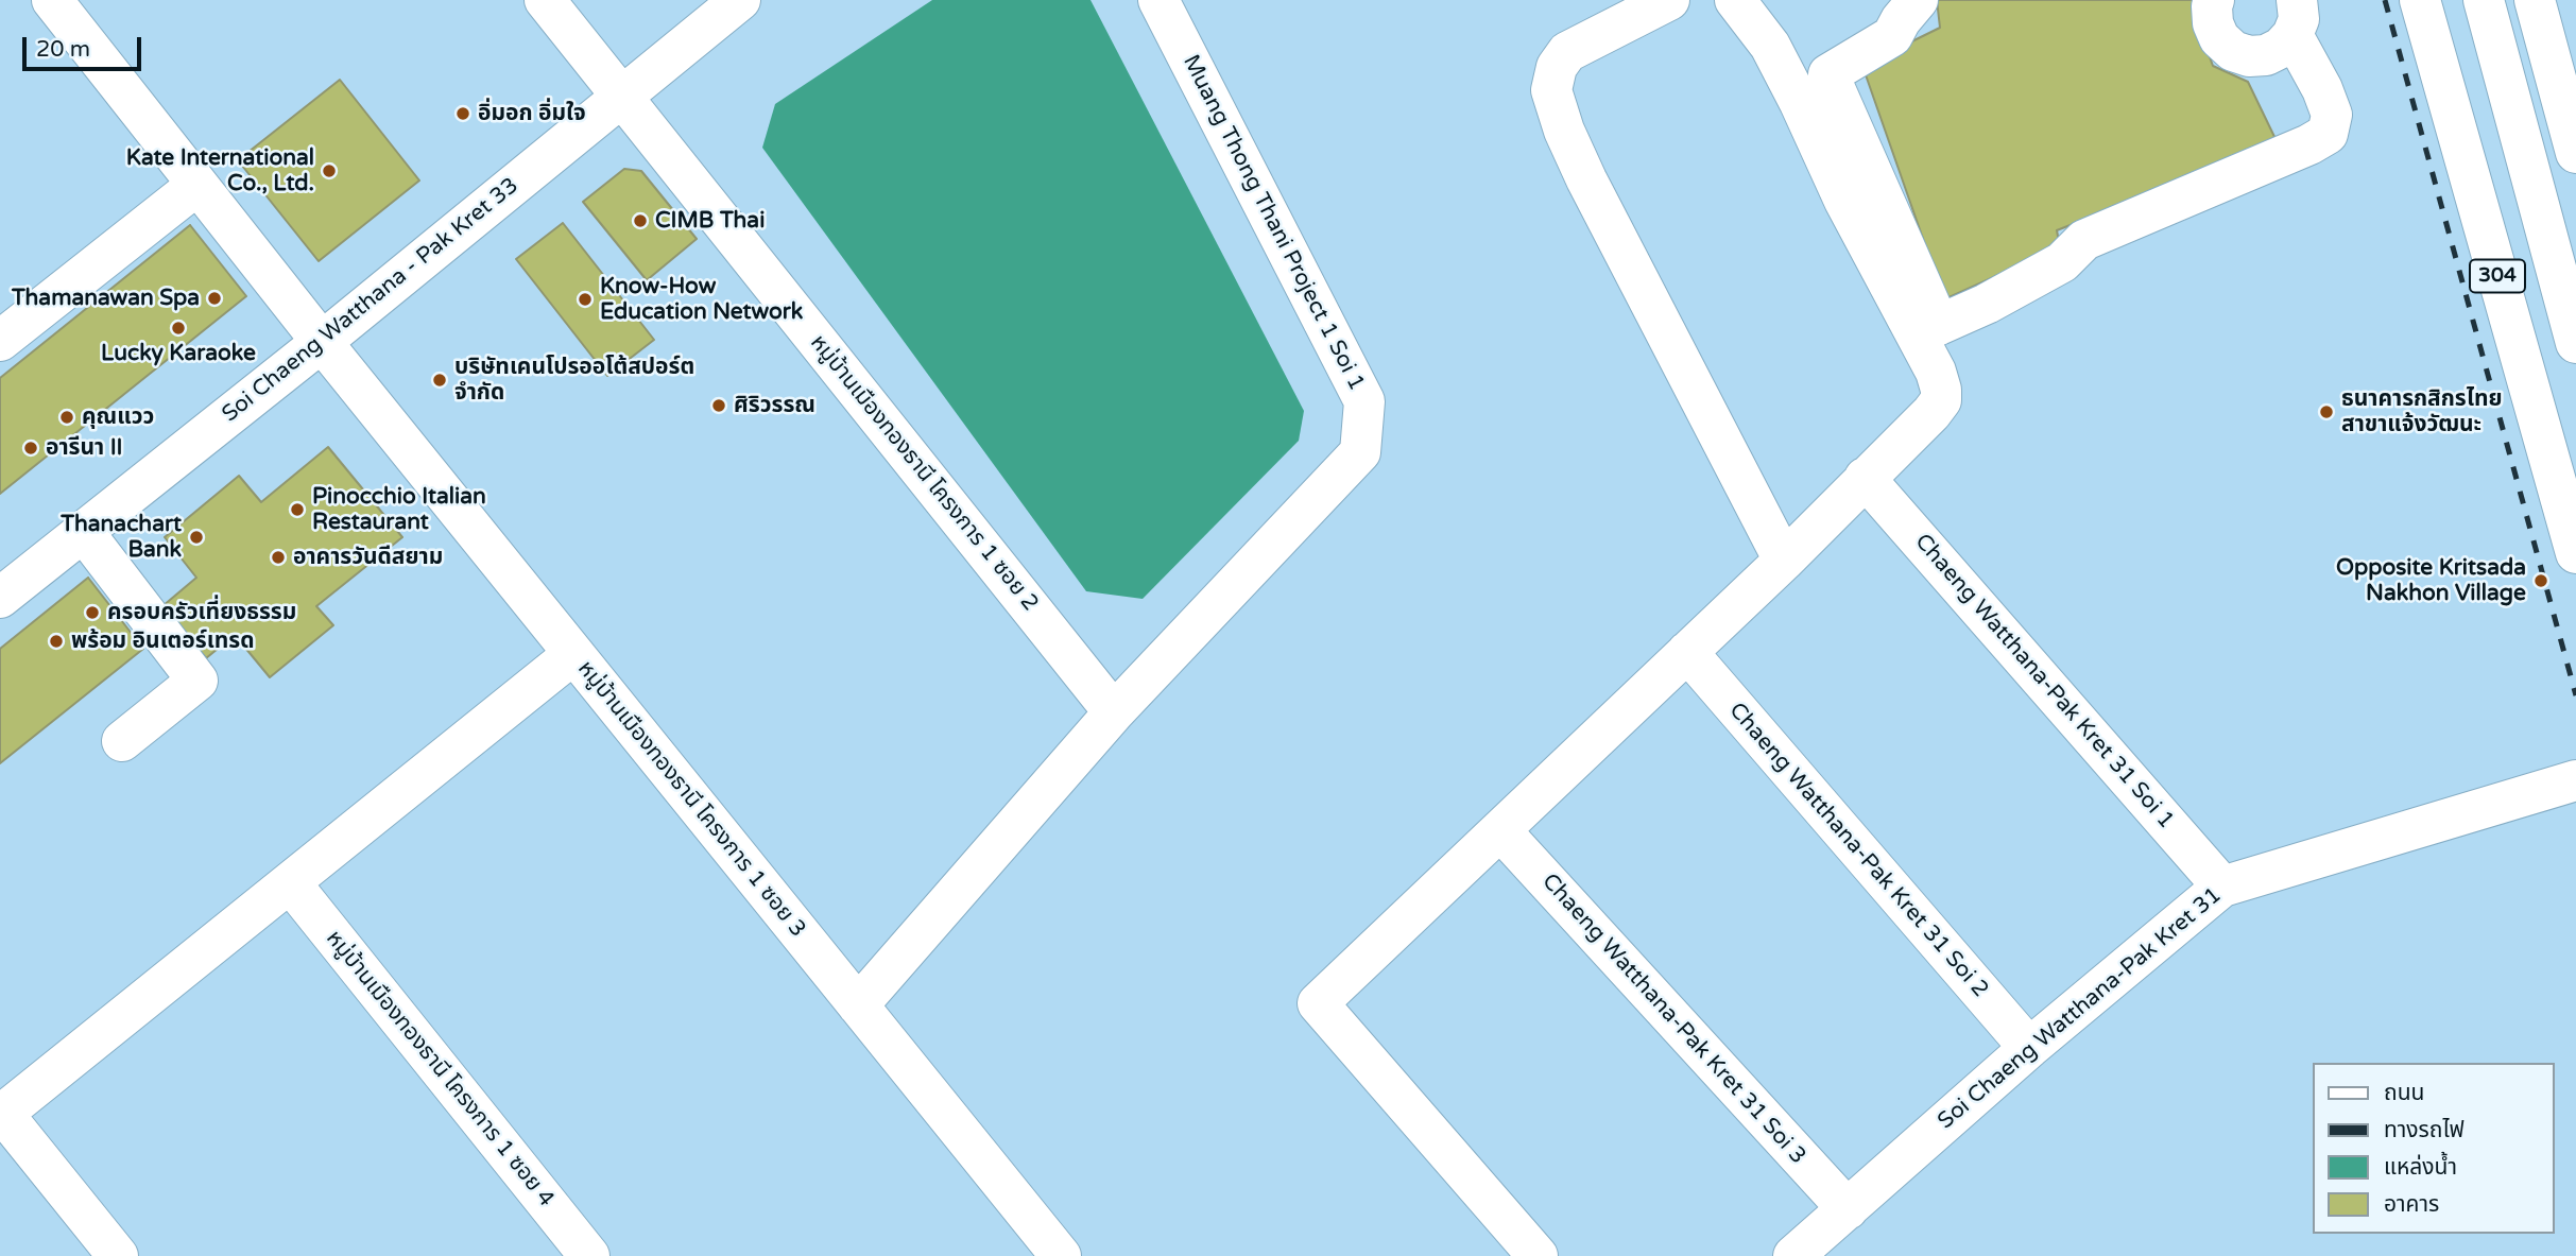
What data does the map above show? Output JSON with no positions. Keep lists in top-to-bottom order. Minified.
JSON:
{"streets":{"street":["Muang Thong Thani Project 1 Soi 1","304","Soi Chaeng Watthana - Pak Kret 33","หมู่บ้านเมืองทองธานี โครงการ 1 ซอย 2","Chaeng Watthana-Pak Kret 31 Soi 1","หมู่บ้านเมืองทองธานี โครงการ 1 ซอย 3","Chaeng Watthana-Pak Kret 31 Soi 2","Soi Chaeng Watthana-Pak Kret 31","Chaeng Watthana-Pak Kret 31 Soi 3","หมู่บ้านเมืองทองธานี โครงการ 1 ซอย 4"]},"crossings":[["Muang Thong Thani Project 1 Soi 1","หมู่บ้านเมืองทองธานี โครงการ 1 ซอย 2"],["Soi Chaeng Watthana - Pak Kret 33","หมู่บ้านเมืองทองธานี โครงการ 1 ซอย 2"],["Soi Chaeng Watthana - Pak Kret 33","หมู่บ้านเมืองทองธานี โครงการ 1 ซอย 3"],["Chaeng Watthana-Pak Kret 31 Soi 1","Soi Chaeng Watthana-Pak Kret 31"],["Chaeng Watthana-Pak Kret 31 Soi 2","Soi Chaeng Watthana-Pak Kret 31"],["Soi Chaeng Watthana-Pak Kret 31","Chaeng Watthana-Pak Kret 31 Soi 3"]],"places":["อิ่มอก อิ่มใจ","Kate International Co., Ltd.","CIMB Thai","Thamanawan Spa","Know-How Education Network","Lucky Karaoke","บริษัทเคนโปรออโต้สปอร์ต จำกัด","ศิริวรรณ","ธนาคารกสิกรไทย สาขาแจ้งวัฒนะ","คุณแวว","อารีนา II","Pinocchio Italian Restaurant","Thanachart Bank","อาคารวันดีสยาม","Opposite Kritsada Nakhon Village","ครอบครัวเที่ยงธรรม","พร้อม อินเตอร์เทรด"],"legend":["ถนน","ทางรถไฟ","แหล่งน้ำ","อาคาร"],"scale_bar":"20 m"}
